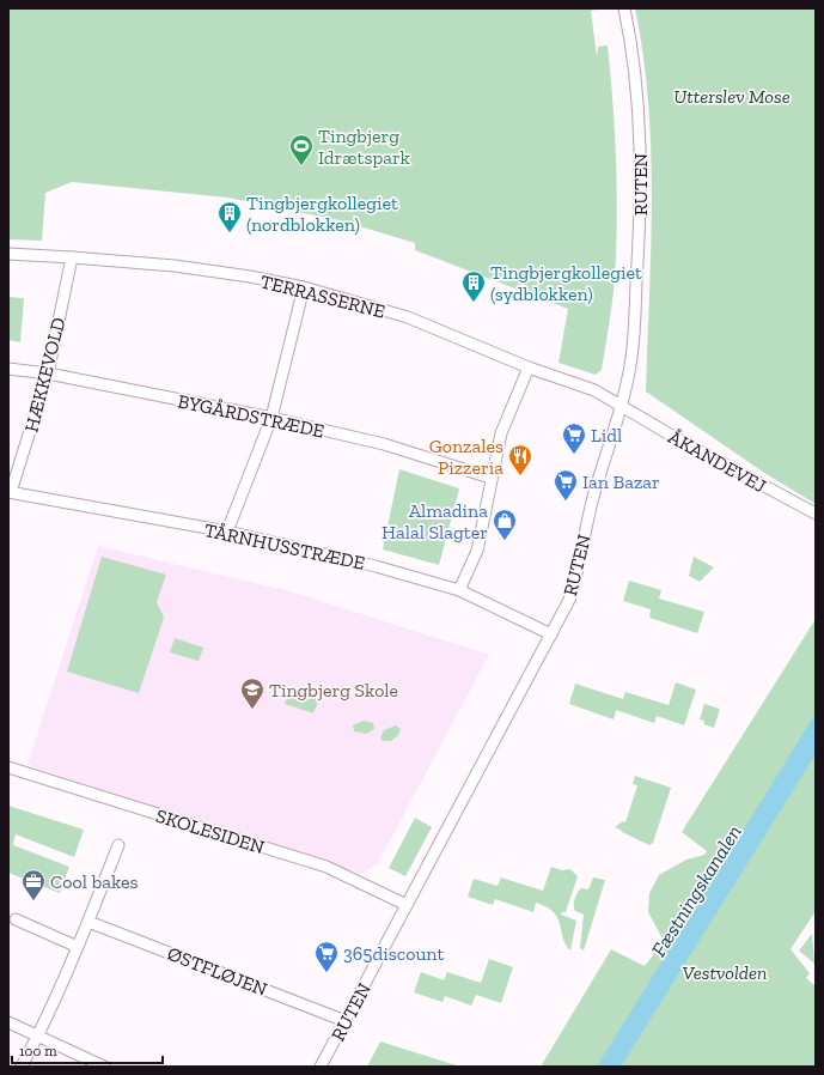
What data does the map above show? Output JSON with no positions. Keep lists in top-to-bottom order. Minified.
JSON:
{"streets":{"street":["RUTEN","TERRASSERNE","HÆKKEVOLD","BYGÅRDSTRÆDE","ÅKANDEVEJ","TÅRNHUSSTRÆDE","SKOLESIDEN","ØSTFLØJEN"]},"crossings":[["RUTEN","TERRASSERNE"],["RUTEN","ÅKANDEVEJ"],["RUTEN","TÅRNHUSSTRÆDE"],["RUTEN","SKOLESIDEN"],["RUTEN","ØSTFLØJEN"],["TERRASSERNE","HÆKKEVOLD"],["TERRASSERNE","ÅKANDEVEJ"],["HÆKKEVOLD","BYGÅRDSTRÆDE"],["HÆKKEVOLD","TÅRNHUSSTRÆDE"]],"water":["Fæstningskanalen"],"parks":["Utterslev Mose","Vestvolden"],"places":{"sports":["Tingbjerg Idrætspark"],"building":["Tingbjergkollegiet (nordblokken)","Tingbjergkollegiet (sydblokken)"],"supermarket":["Lidl","Ian Bazar","365discount"],"restaurant":["Gonzales Pizzeria"],"shop":["Almadina Halal Slagter"],"school or university":["Tingbjerg Skole"],"office":["Cool bakes"]},"scale_bar":"100 m"}
